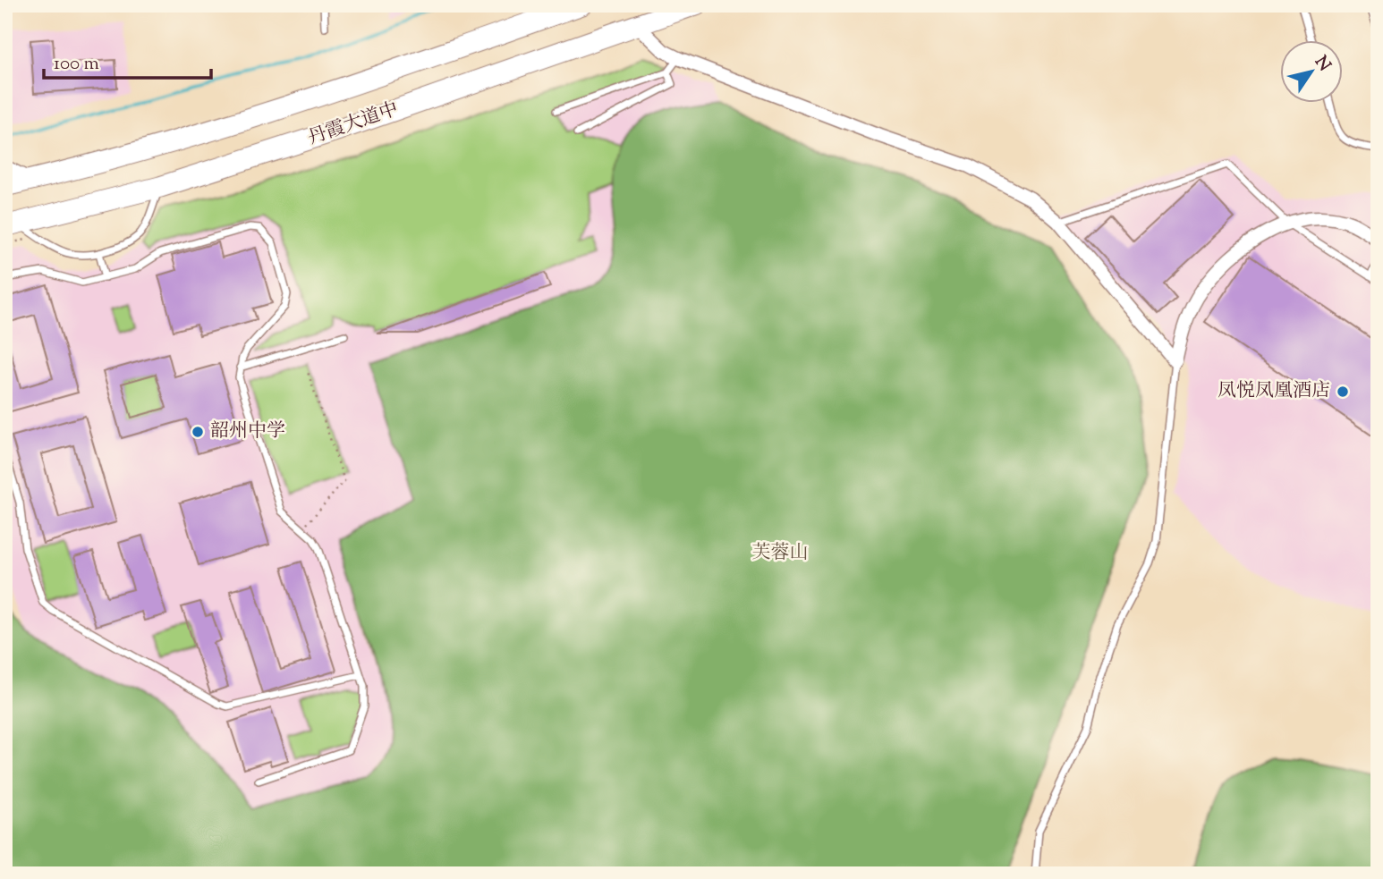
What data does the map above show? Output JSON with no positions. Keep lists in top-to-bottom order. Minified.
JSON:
{"streets":{"main road":["丹霞大道中"]},"parks":["芙蓉山"],"places":["凤悦凤凰酒店","韶州中学"],"scale_bar":"100 m","north":"top right"}
